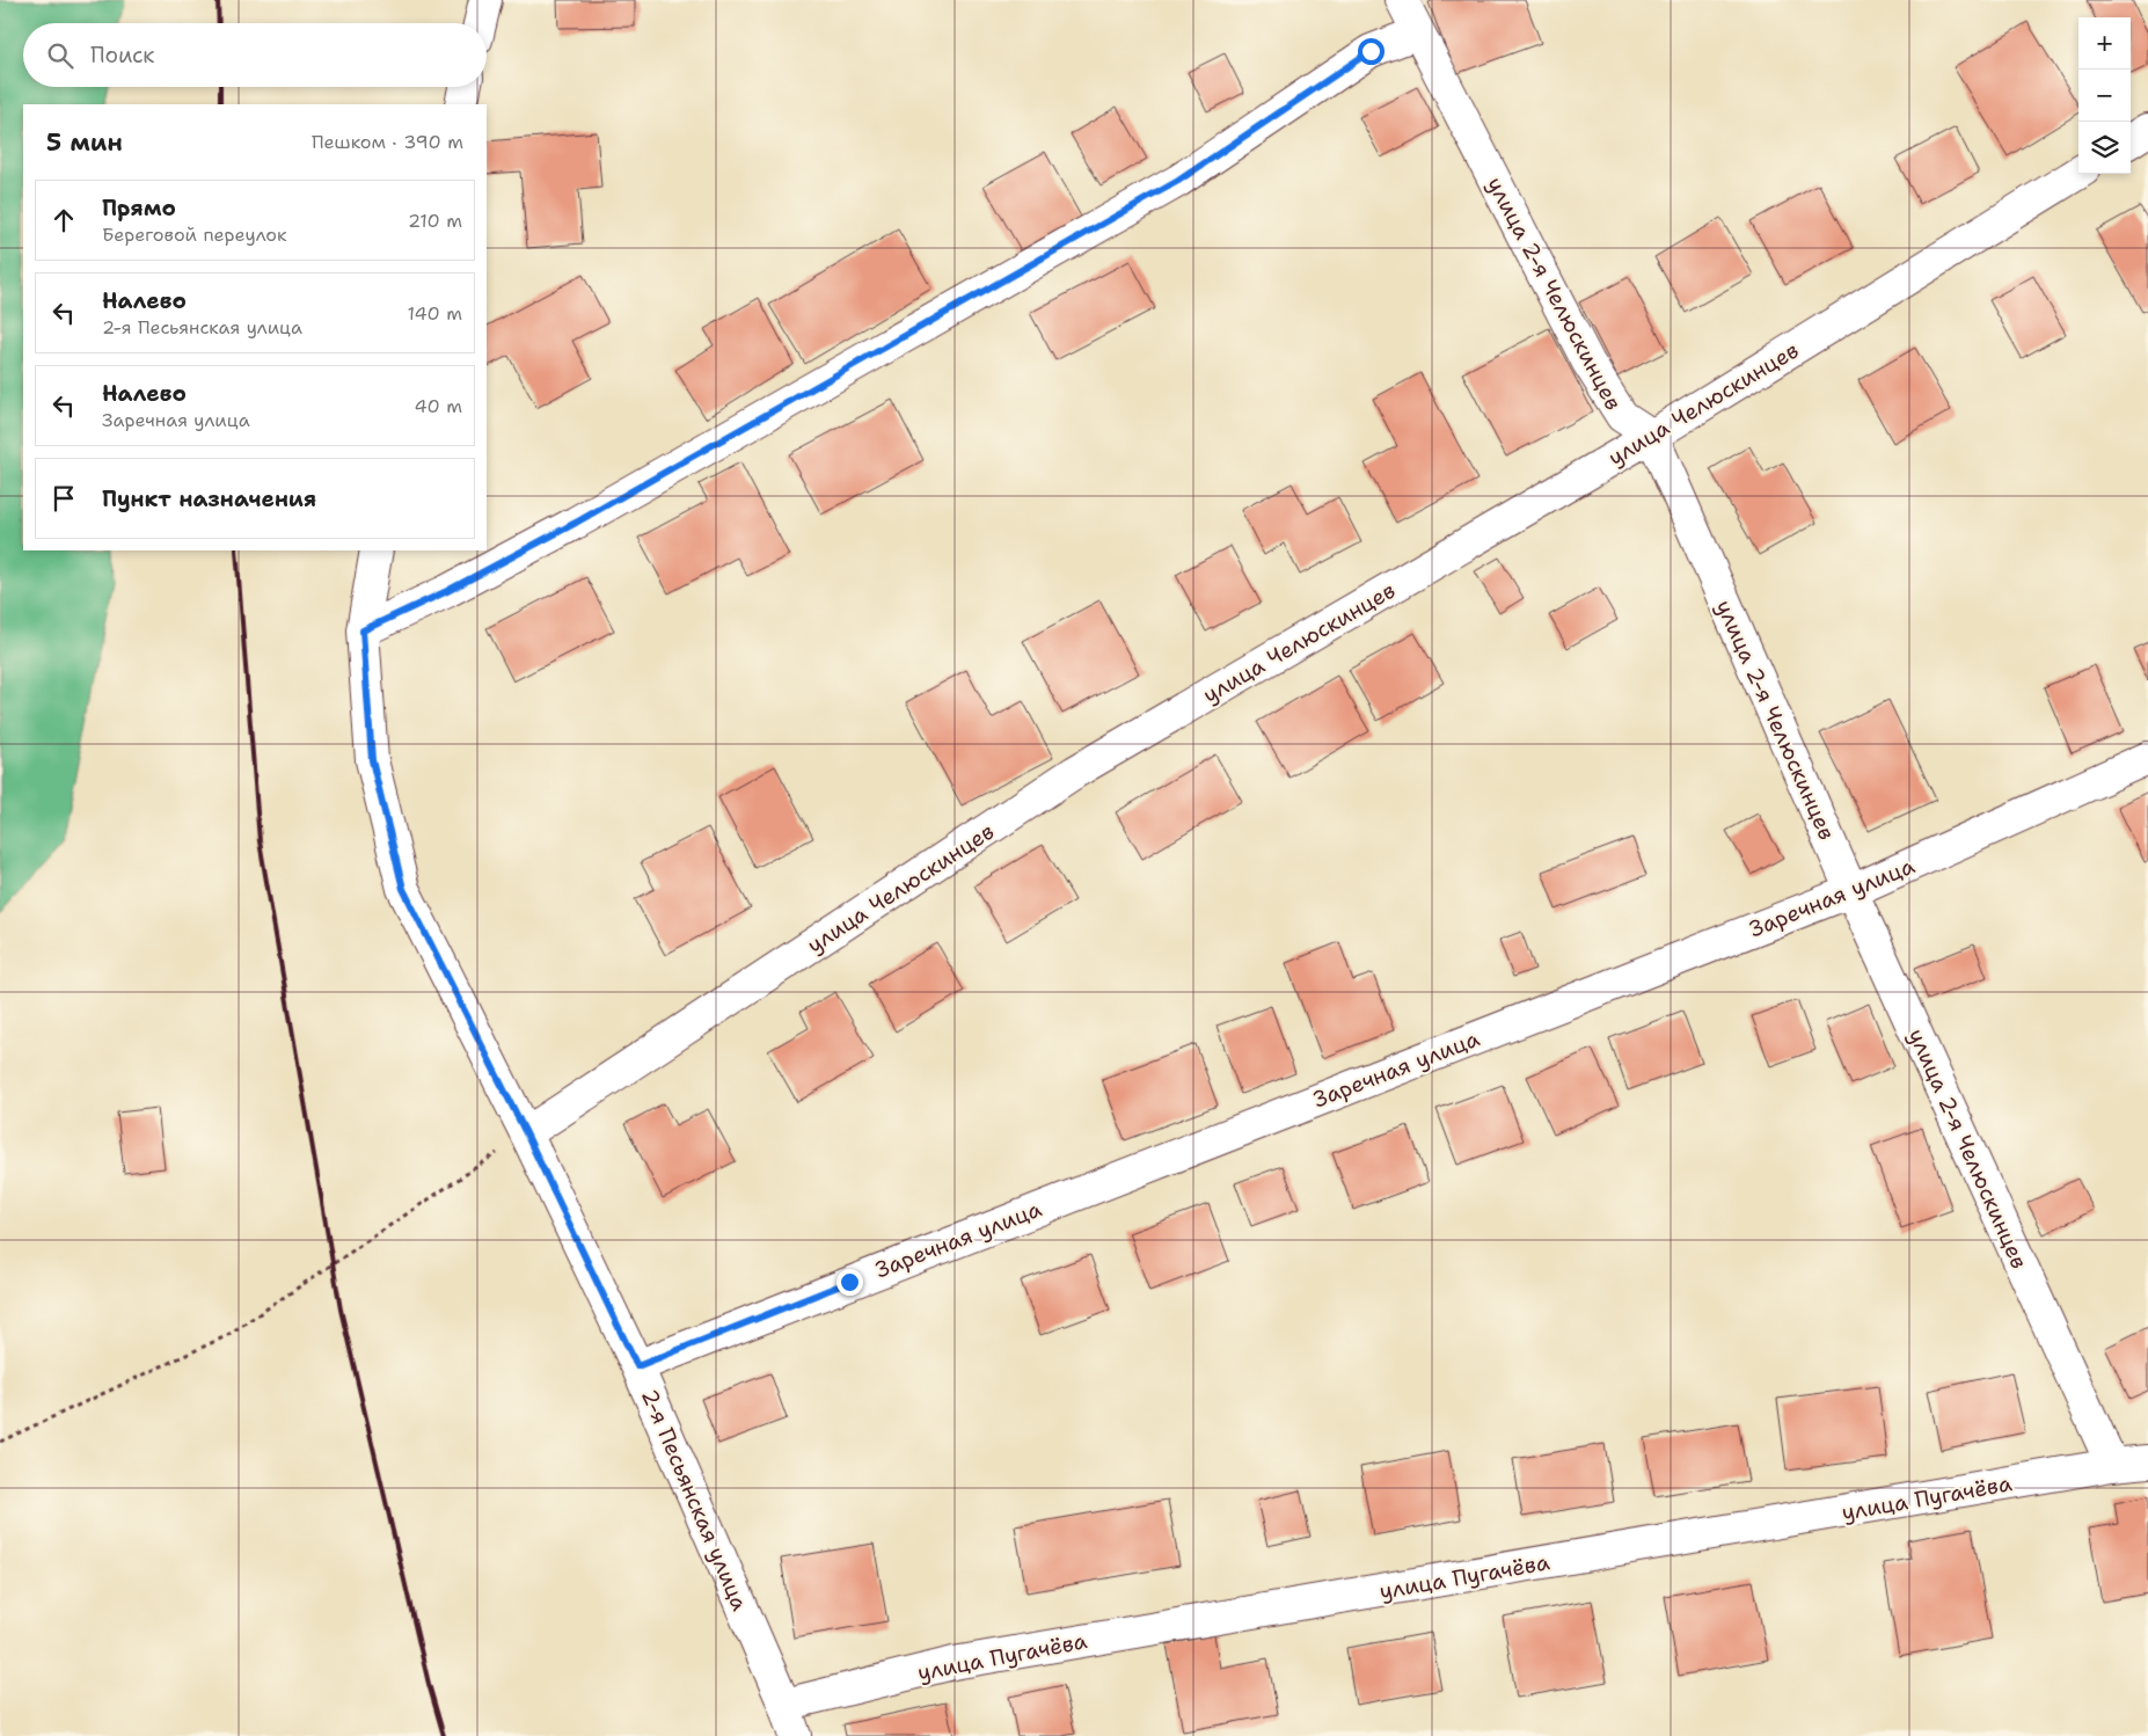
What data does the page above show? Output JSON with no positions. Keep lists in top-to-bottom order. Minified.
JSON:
{"streets":{"street":["улица 2-я Челюскинцев","улица Челюскинцев","Заречная улица","улица Пугачёва","2-я Песьянская улица"]},"crossings":[["улица 2-я Челюскинцев","улица Челюскинцев"],["улица 2-я Челюскинцев","Заречная улица"],["улица 2-я Челюскинцев","улица Пугачёва"],["улица Челюскинцев","2-я Песьянская улица"],["Заречная улица","2-я Песьянская улица"],["улица Пугачёва","2-я Песьянская улица"]],"page":{"map_buttons":["+","−"],"search":"Поиск","heading":["5 мин","Пешком · 390 m"],"list":[["Прямо","Береговой переулок","210 m"],["Налево","2-я Песьянская улица","140 m"],["Налево","Заречная улица","40 m"],"Пункт назначения"]}}
